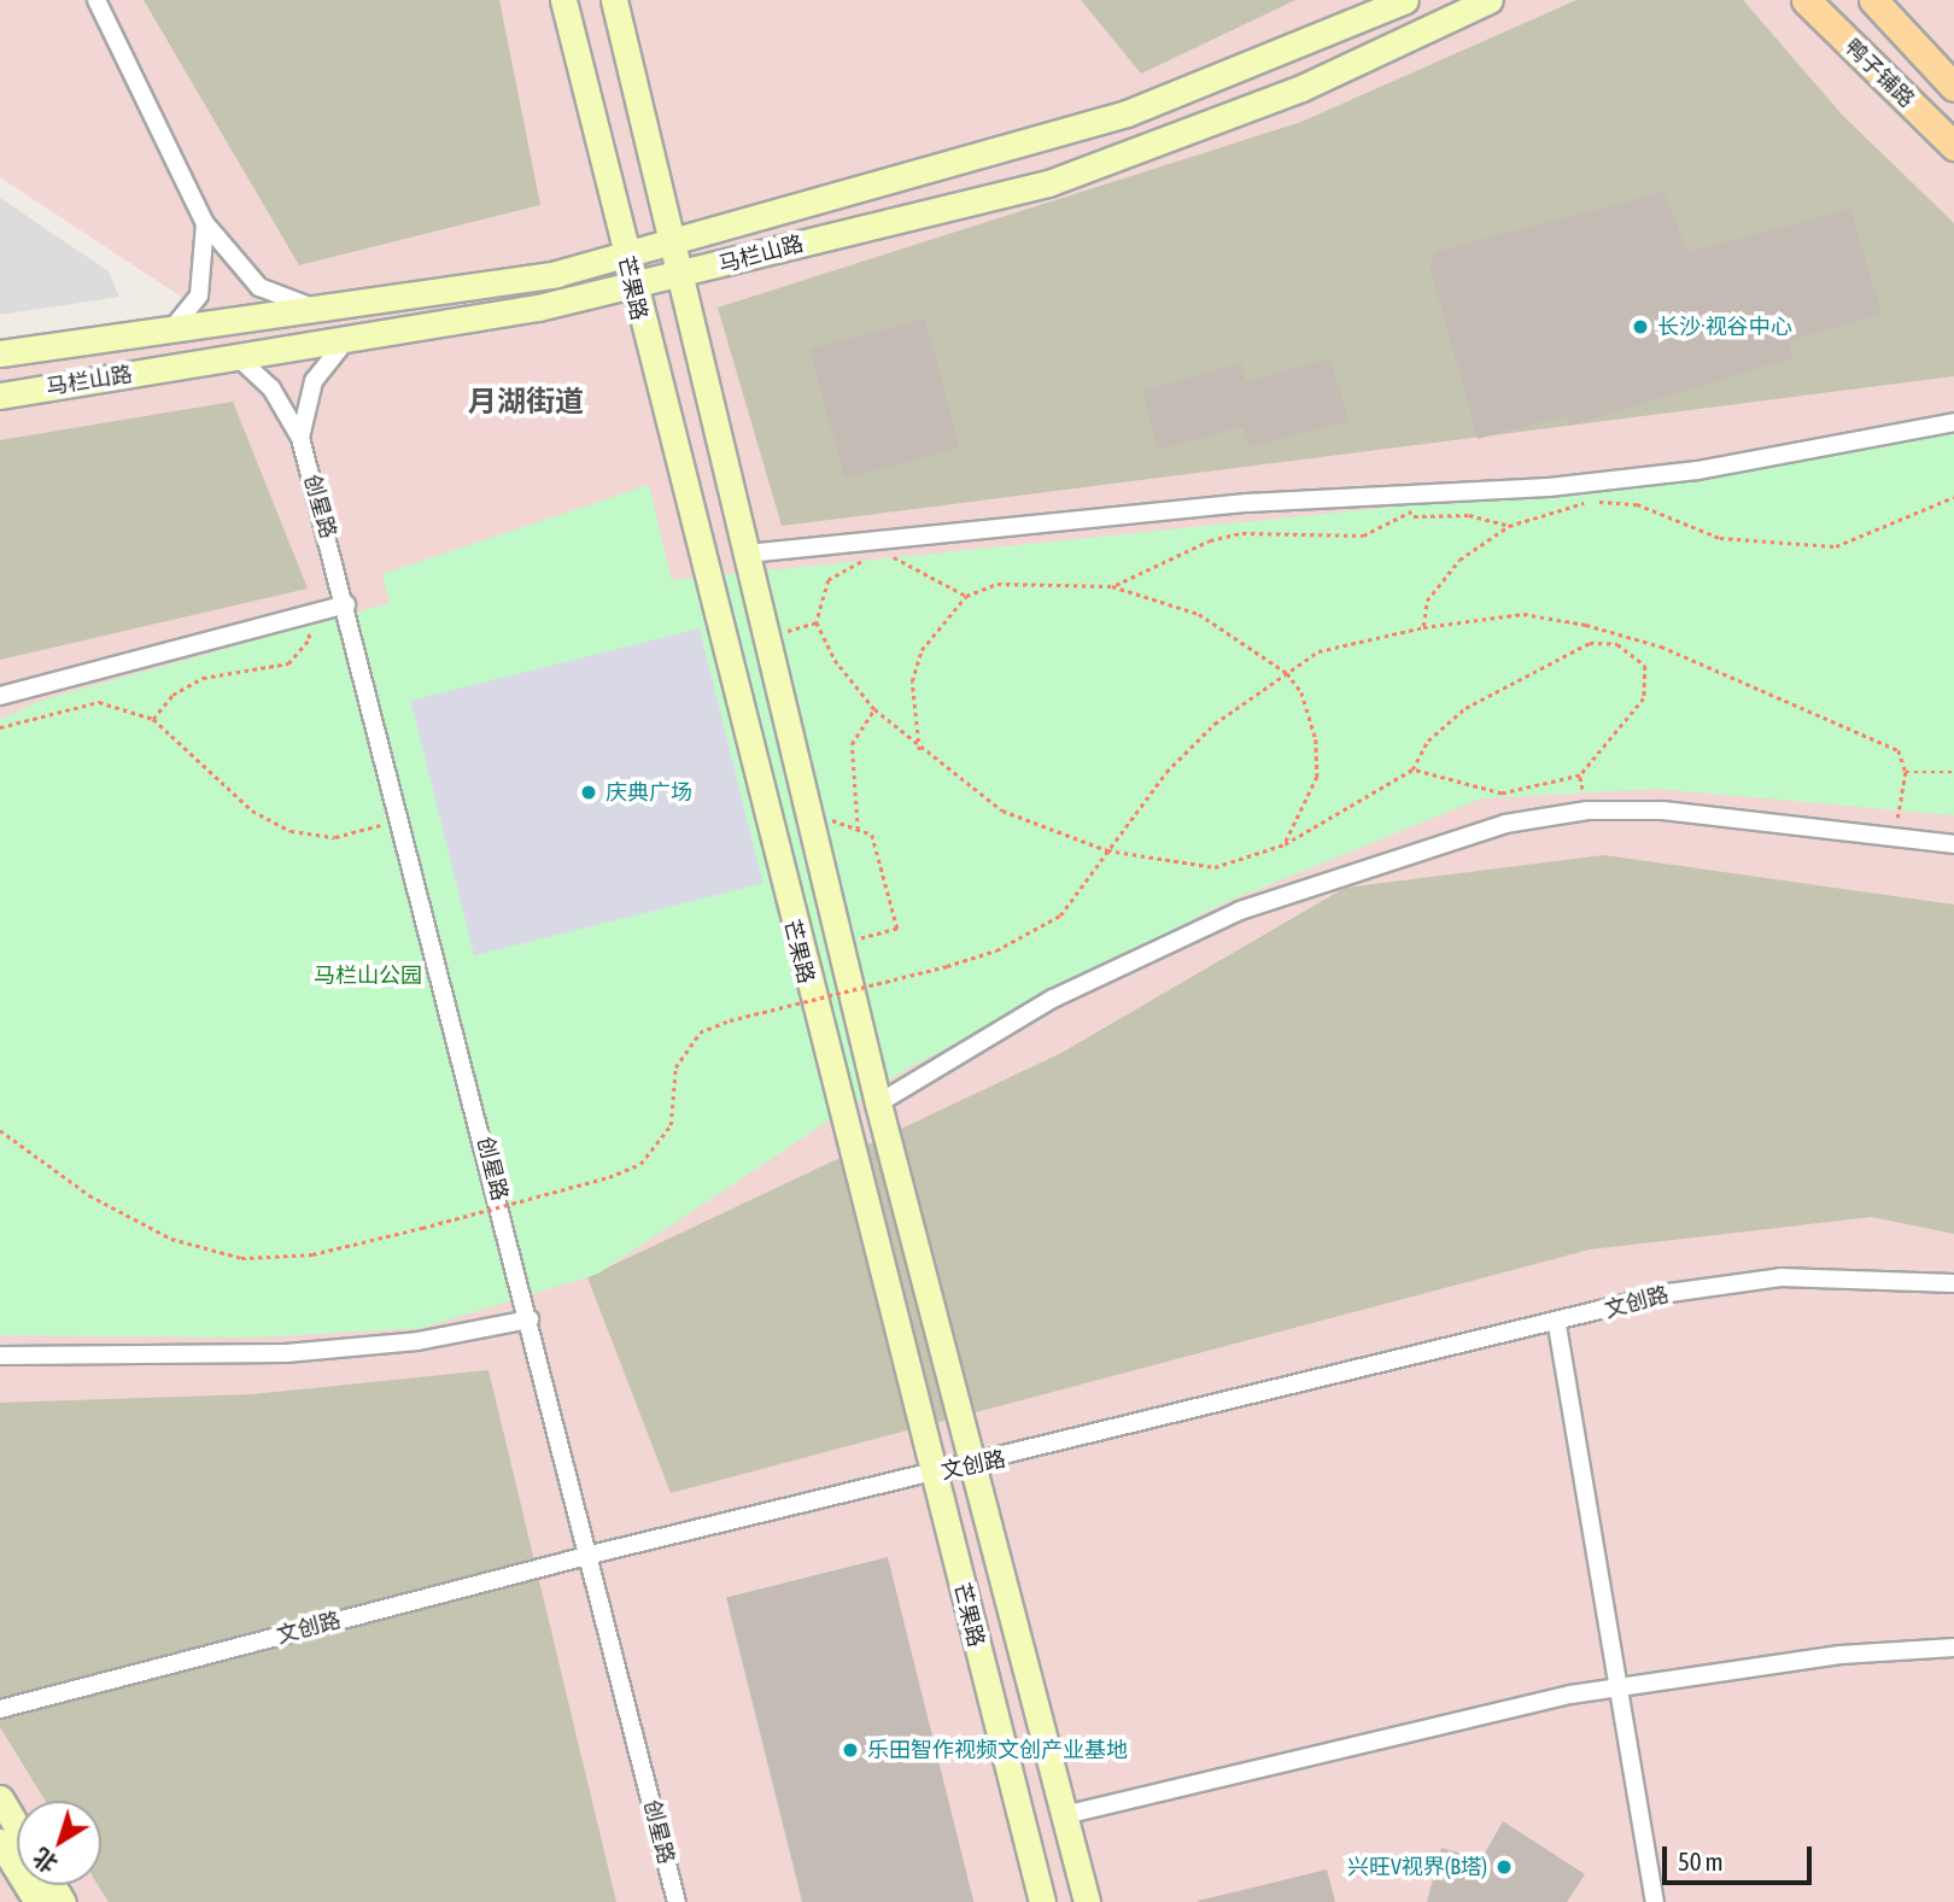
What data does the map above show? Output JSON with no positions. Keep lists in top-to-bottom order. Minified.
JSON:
{"streets":{"main road":["鸭子铺路","马栏山路","芒果路"],"street":["创星路","文创路"]},"crossings":[["马栏山路","芒果路"],["马栏山路","创星路"],["芒果路","文创路"],["创星路","文创路"]],"districts":["月湖街道"],"parks":["马栏山公园"],"places":["长沙·视谷中心","庆典广场","乐田智作视频文创产业基地","兴旺V视界(B塔)"],"scale_bar":"50 m","north":"bottom left"}
